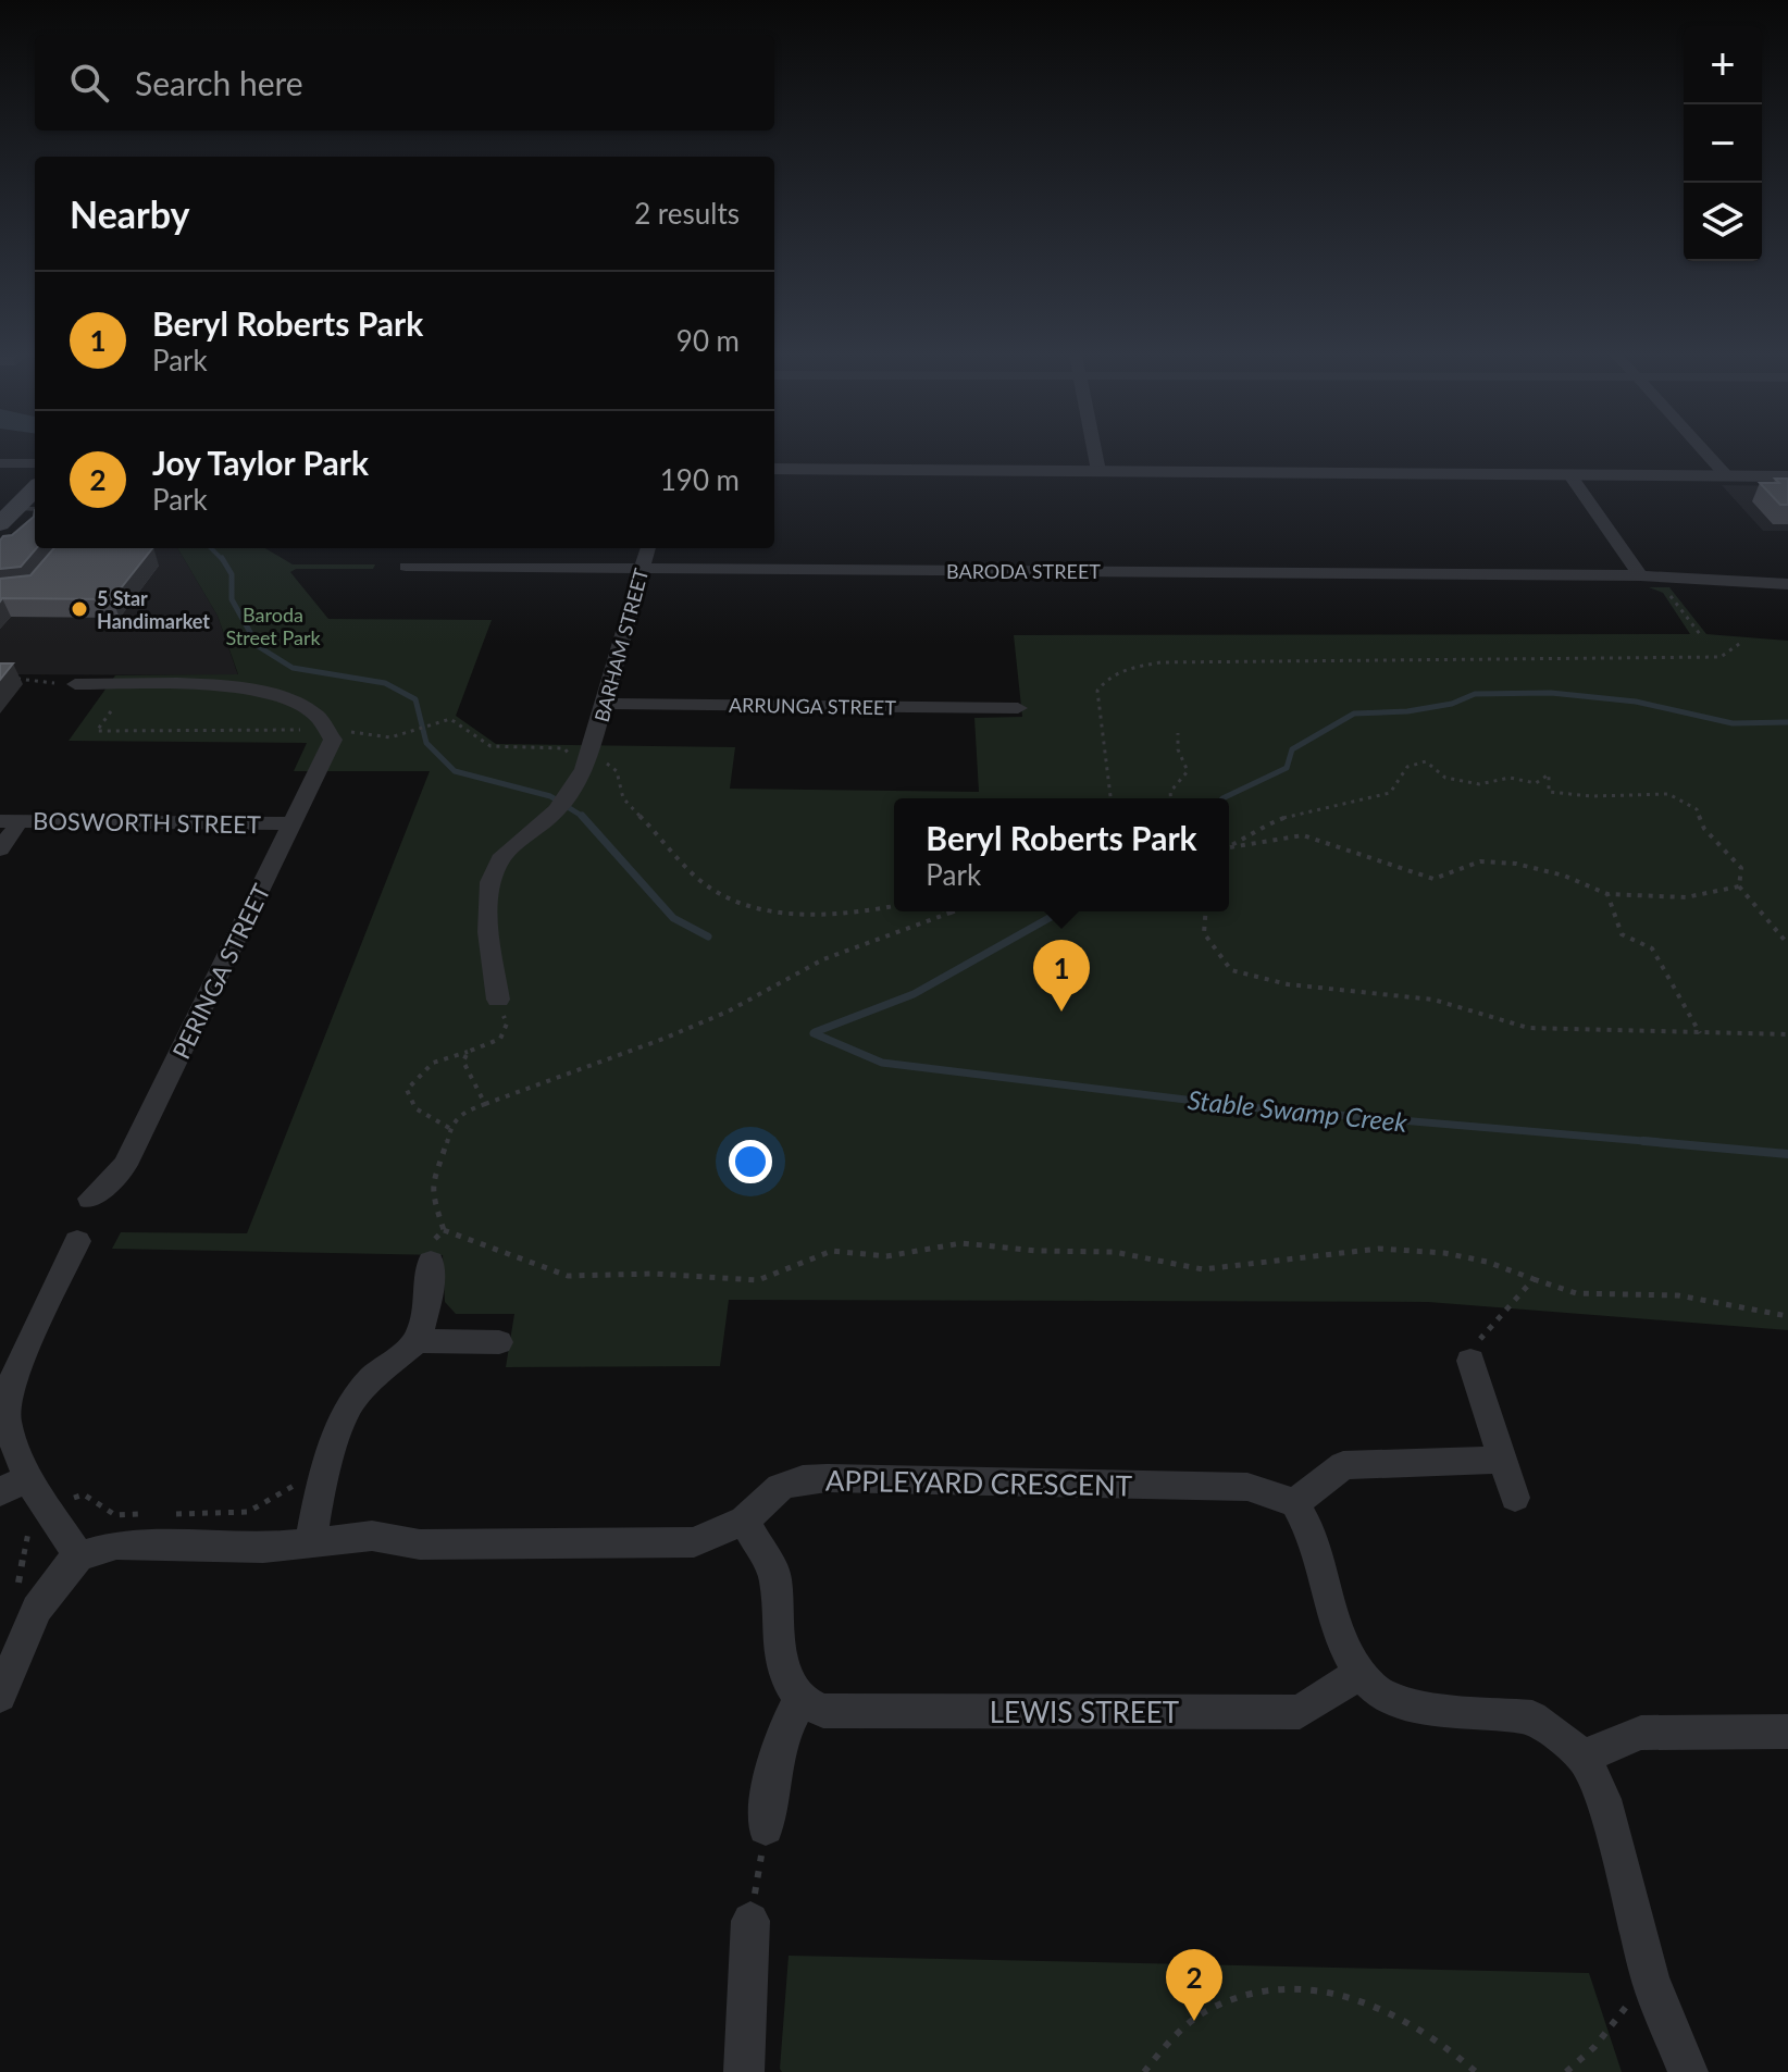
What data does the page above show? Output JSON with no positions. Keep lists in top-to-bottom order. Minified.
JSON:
{"streets":{"street":["BARODA STREET","BARHAM STREET","ARRUNGA STREET","BOSWORTH STREET","PERINGA STREET","APPLEYARD CRESCENT","LEWIS STREET"]},"crossings":[["BARODA STREET","BARHAM STREET"],["BARHAM STREET","ARRUNGA STREET"],["BOSWORTH STREET","PERINGA STREET"]],"water":["Stable Swamp Creek"],"parks":["Baroda Street Park"],"places":["5 Star Handimarket"],"page":{"map_buttons":["+","−"],"search":"Search here","heading":["Nearby","2 results"],"list":[{"mark":"1","name":"Beryl Roberts Park","note":"Park","value":"90 m"},{"mark":"2","name":"Joy Taylor Park","note":"Park","value":"190 m"}],"popup":["Beryl Roberts Park","Park"],"pins":["1","2"]}}
